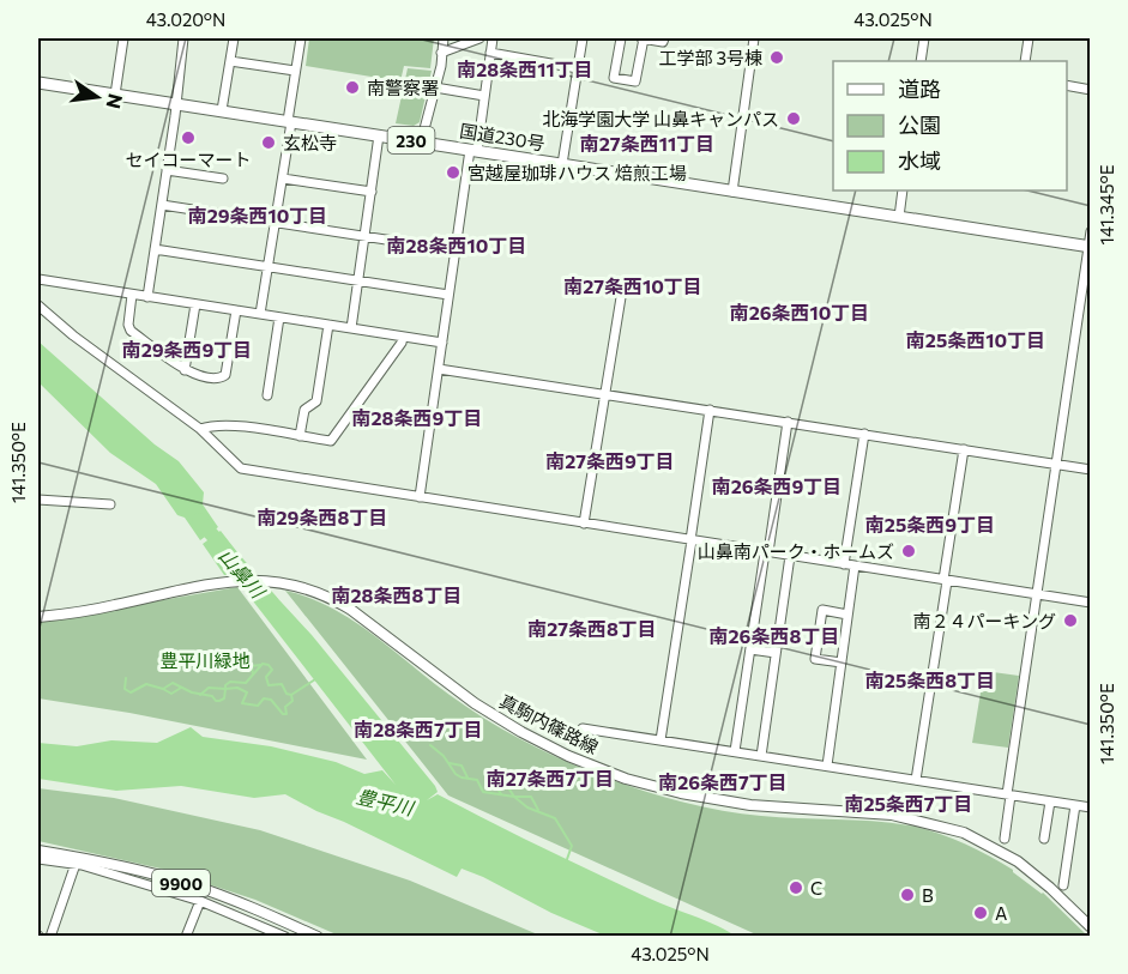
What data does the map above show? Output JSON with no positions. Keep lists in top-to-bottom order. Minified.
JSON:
{"streets":{"highway":["国道230号","230"],"main road":["真駒内篠路線","9900"]},"districts":["南28条西11丁目","南27条西11丁目","南29条西10丁目","南28条西10丁目","南27条西10丁目","南26条西10丁目","南25条西10丁目","南29条西9丁目","南28条西9丁目","南27条西9丁目","南26条西9丁目","南29条西8丁目","南25条西9丁目","南28条西8丁目","南27条西8丁目","南26条西8丁目","南25条西8丁目","南28条西7丁目","南27条西7丁目","南26条西7丁目","南25条西7丁目"],"water":["山鼻川","豊平川"],"parks":["豊平川緑地"],"places":["工学部 3号棟","南警察署","北海学園大学 山鼻キャンパス","セイコーマート","玄松寺","宮越屋珈琲ハウス 焙煎工場","山鼻南パーク・ホームズ","南２４パーキング","C","B","A"],"legend":["道路","公園","水域"],"north":"right","coordinates":["43.020°N","43.025°N","141.345°E","141.350°E"]}
